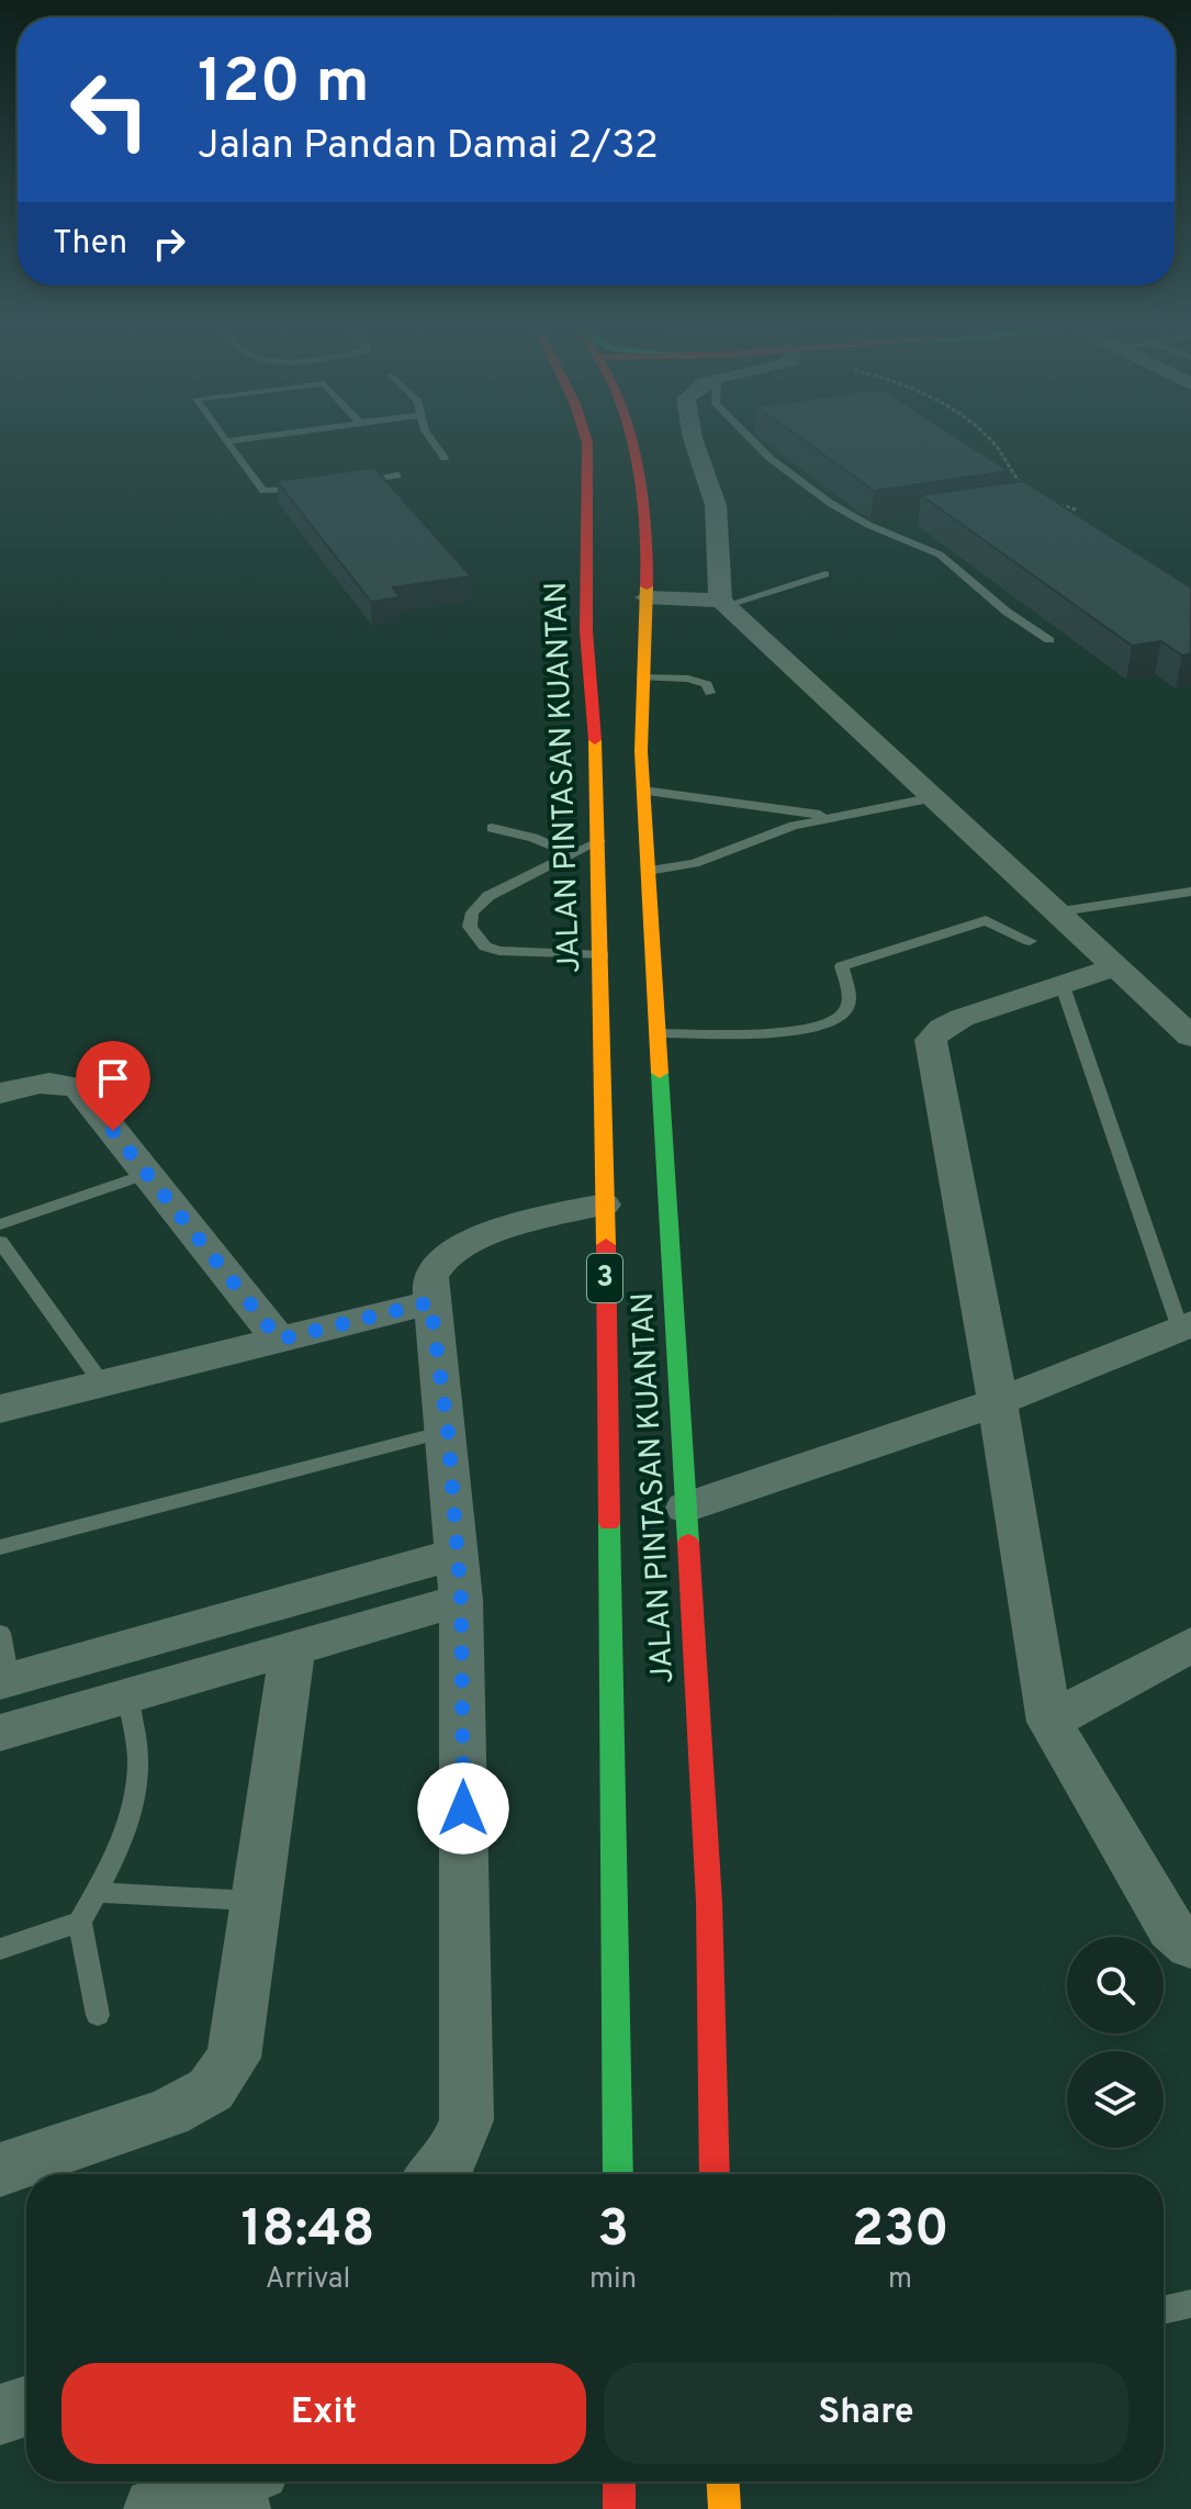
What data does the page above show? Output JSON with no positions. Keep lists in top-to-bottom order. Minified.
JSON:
{"streets":{"main road":["JALAN PINTASAN KUANTAN","3"]},"page":{"turn":["120 m","Jalan Pandan Damai 2/32"],"then":"Then","eta":["18:48","Arrival","3","min","230","m"],"buttons":["Exit","Share"]}}
